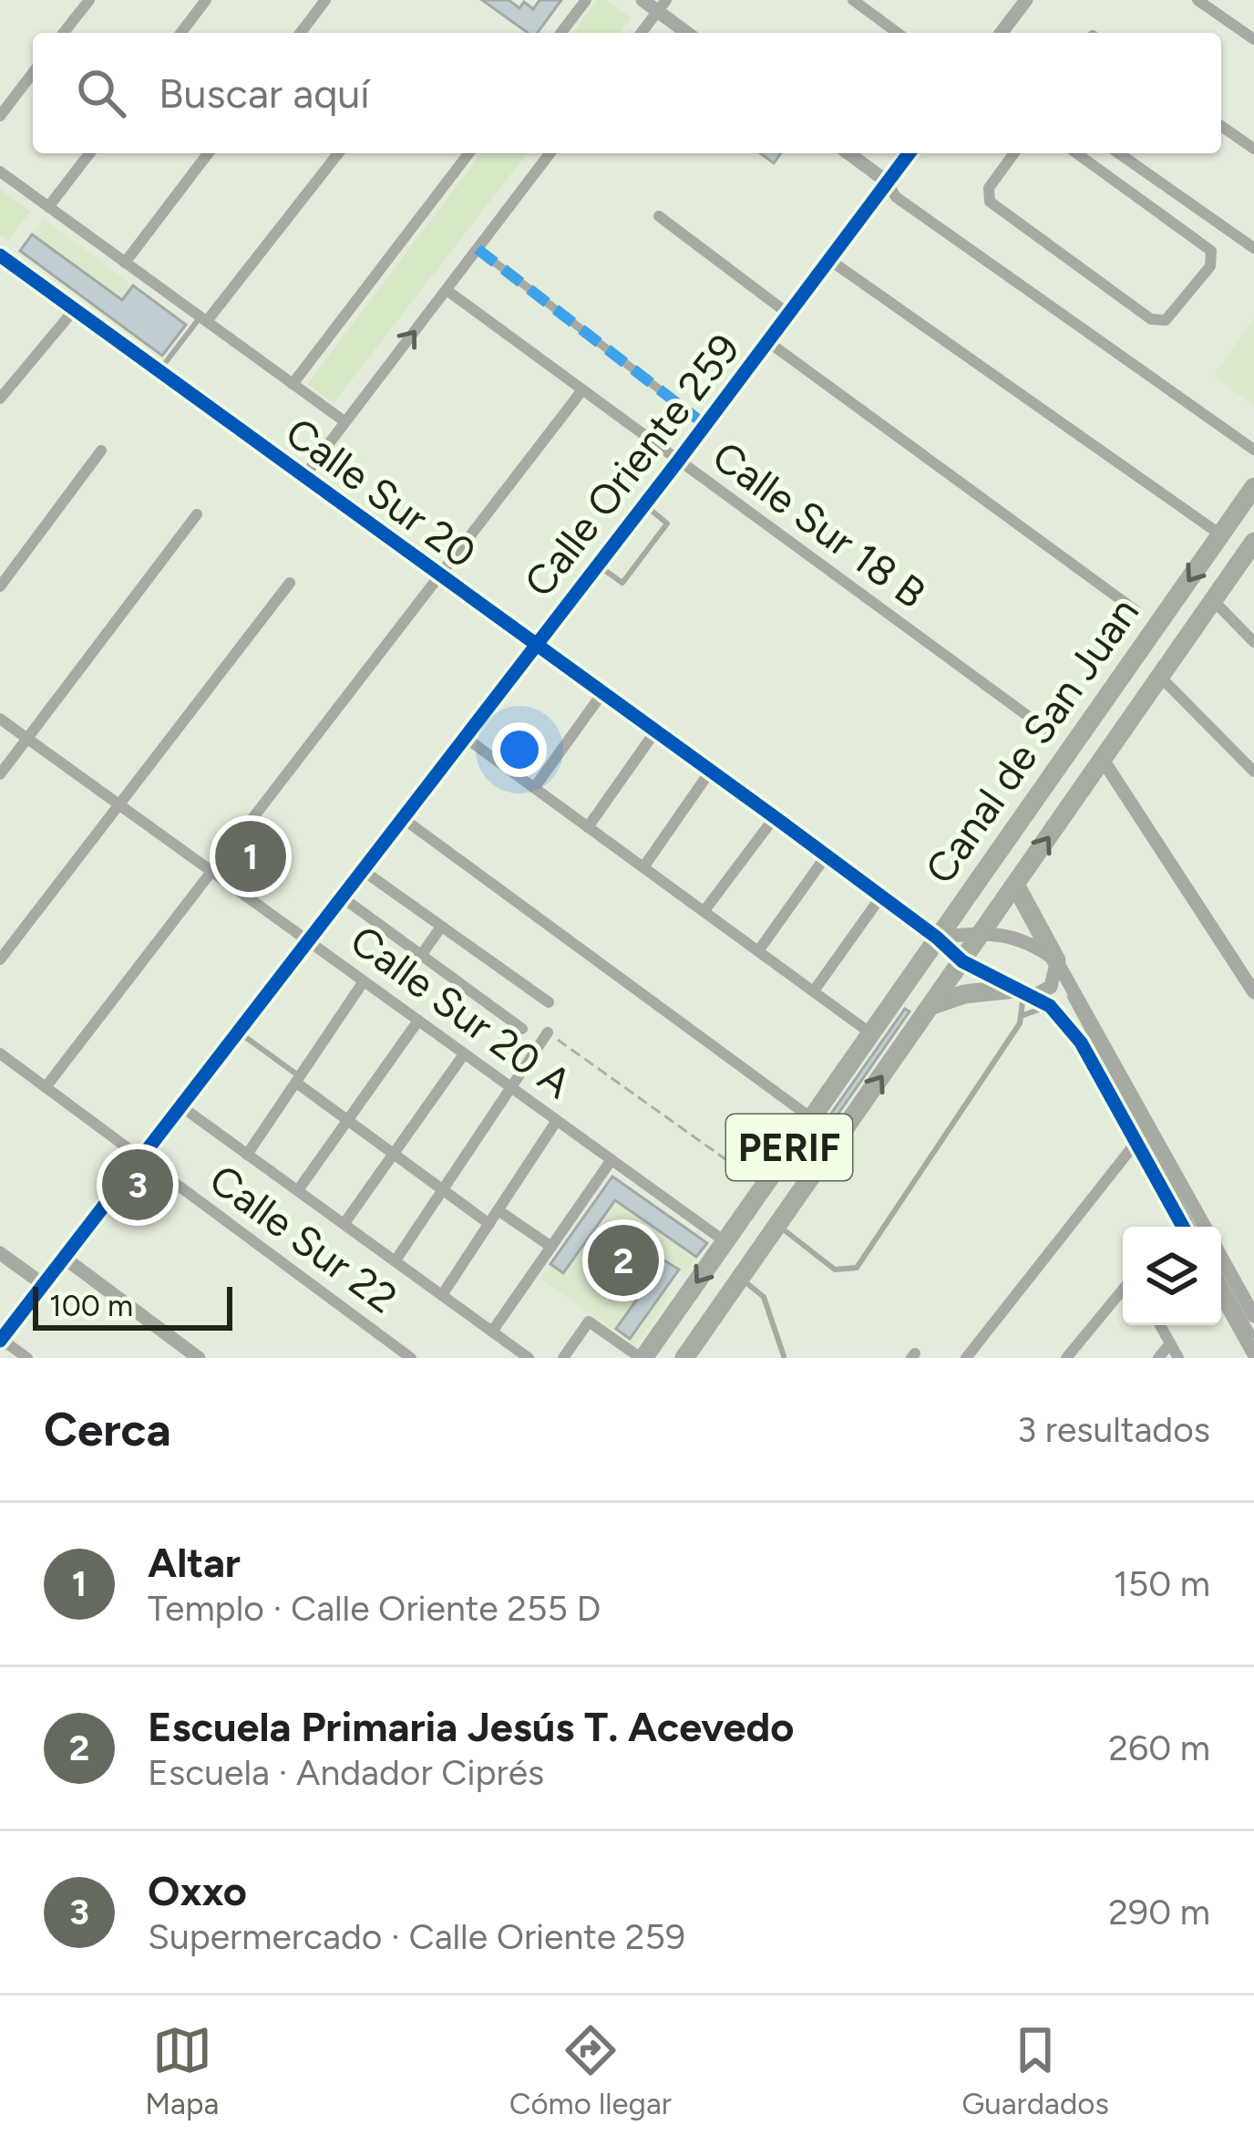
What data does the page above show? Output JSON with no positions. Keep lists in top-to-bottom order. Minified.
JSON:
{"streets":{"main road":["Canal de San Juan","PERIF"],"street":["Calle Oriente 259","Calle Sur 20","Calle Sur 18 B","Calle Sur 20 A","Calle Sur 22"]},"crossings":[["Calle Oriente 259","Calle Sur 20"],["Calle Oriente 259","Calle Sur 18 B"],["Calle Oriente 259","Calle Sur 20 A"],["Calle Oriente 259","Calle Sur 22"],["Calle Sur 20","Canal de San Juan"],["Canal de San Juan","Calle Sur 20 A"]],"scale_bar":"100 m","page":{"search":"Buscar aquí","pins":["1","3","2"],"scale":"100 m","heading":["Cerca","3 resultados"],"list":[{"mark":"1","name":"Altar","note":"Templo · Calle Oriente 255 D","value":"150 m"},{"mark":"2","name":"Escuela Primaria Jesús T. Acevedo","note":"Escuela · Andador Ciprés","value":"260 m"},{"mark":"3","name":"Oxxo","note":"Supermercado · Calle Oriente 259","value":"290 m"}],"nav":["Mapa","Cómo llegar","Guardados"]}}
